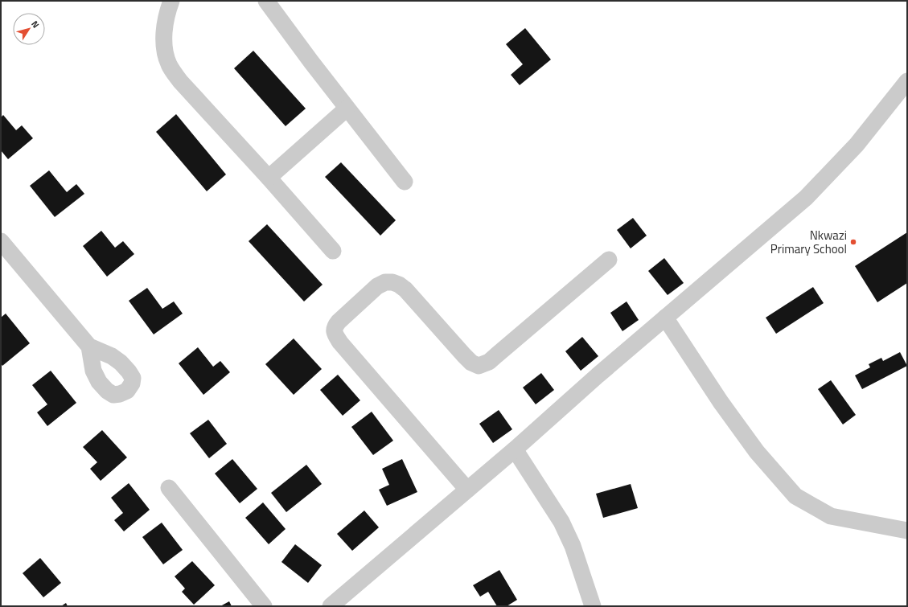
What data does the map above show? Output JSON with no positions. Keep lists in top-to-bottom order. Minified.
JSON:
{"places":["Nkwazi Primary School"],"north":"top right"}
